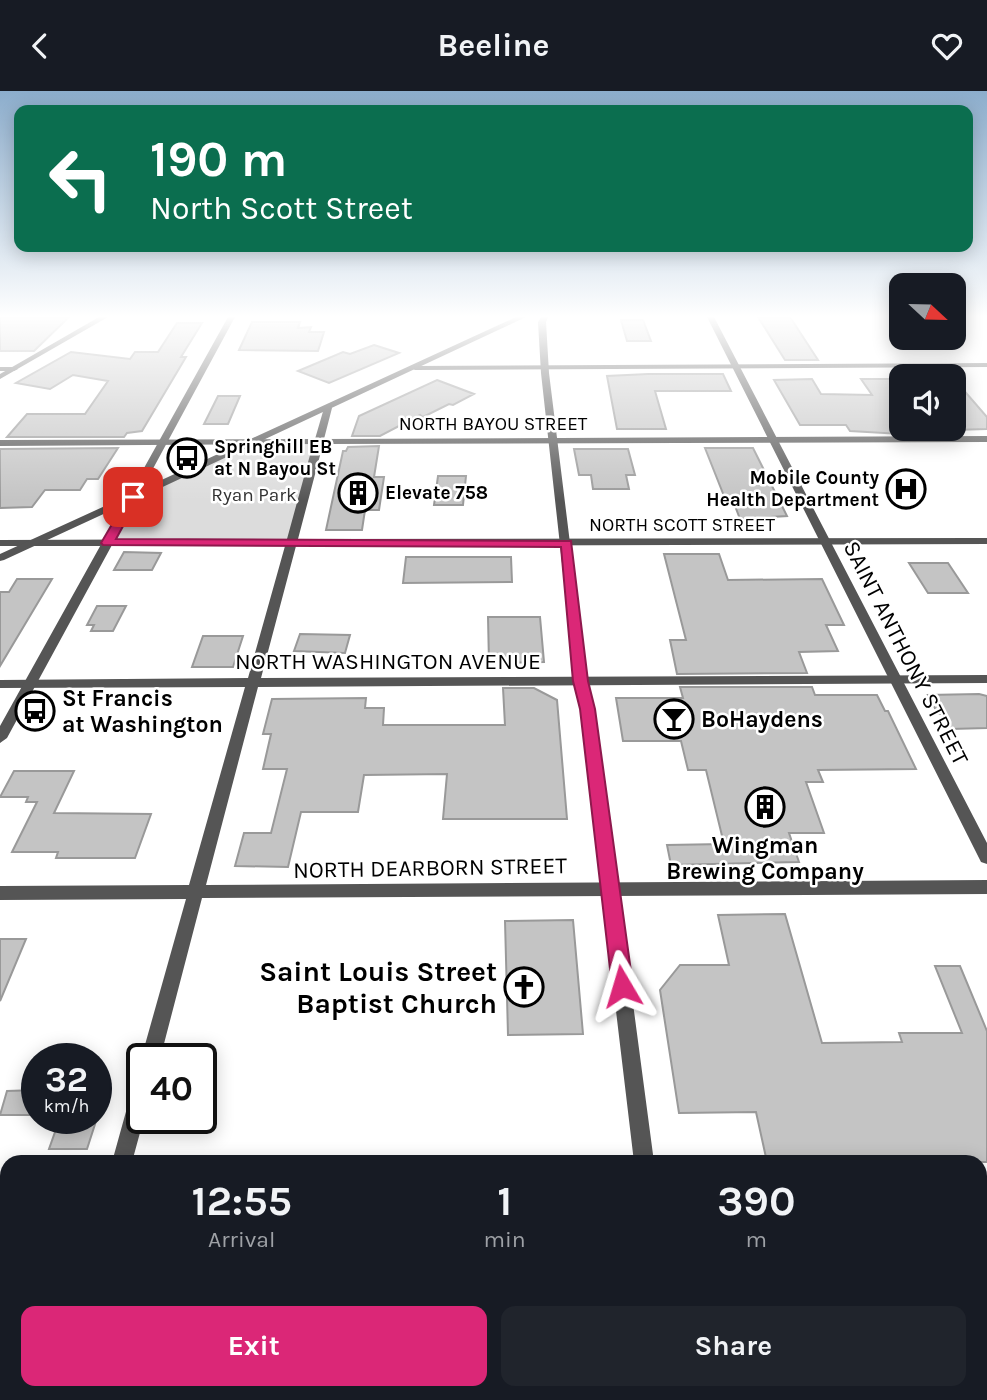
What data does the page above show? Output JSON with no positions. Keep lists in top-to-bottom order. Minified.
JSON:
{"streets":{"street":["NORTH BAYOU STREET","NORTH SCOTT STREET","SAINT ANTHONY STREET","NORTH WASHINGTON AVENUE","NORTH DEARBORN STREET"]},"crossings":[["NORTH BAYOU STREET","SAINT ANTHONY STREET"],["NORTH SCOTT STREET","SAINT ANTHONY STREET"],["SAINT ANTHONY STREET","NORTH WASHINGTON AVENUE"]],"parks":["Ryan Park"],"places":{"bus stop":["Springhill EB at N Bayou St","St Francis at Washington"],"hospital":["Mobile County Health Department"],"building":["Elevate 758","Wingman Brewing Company"],"bar":["BoHaydens"],"church":["Saint Louis Street Baptist Church"]},"north":"right","page":{"header":"Beeline","turn":["190 m","North Scott Street"],"speed":"32 km/h","limit":"40","eta":["12:55","Arrival","1","min","390","m"],"buttons":["Exit","Share"]}}
